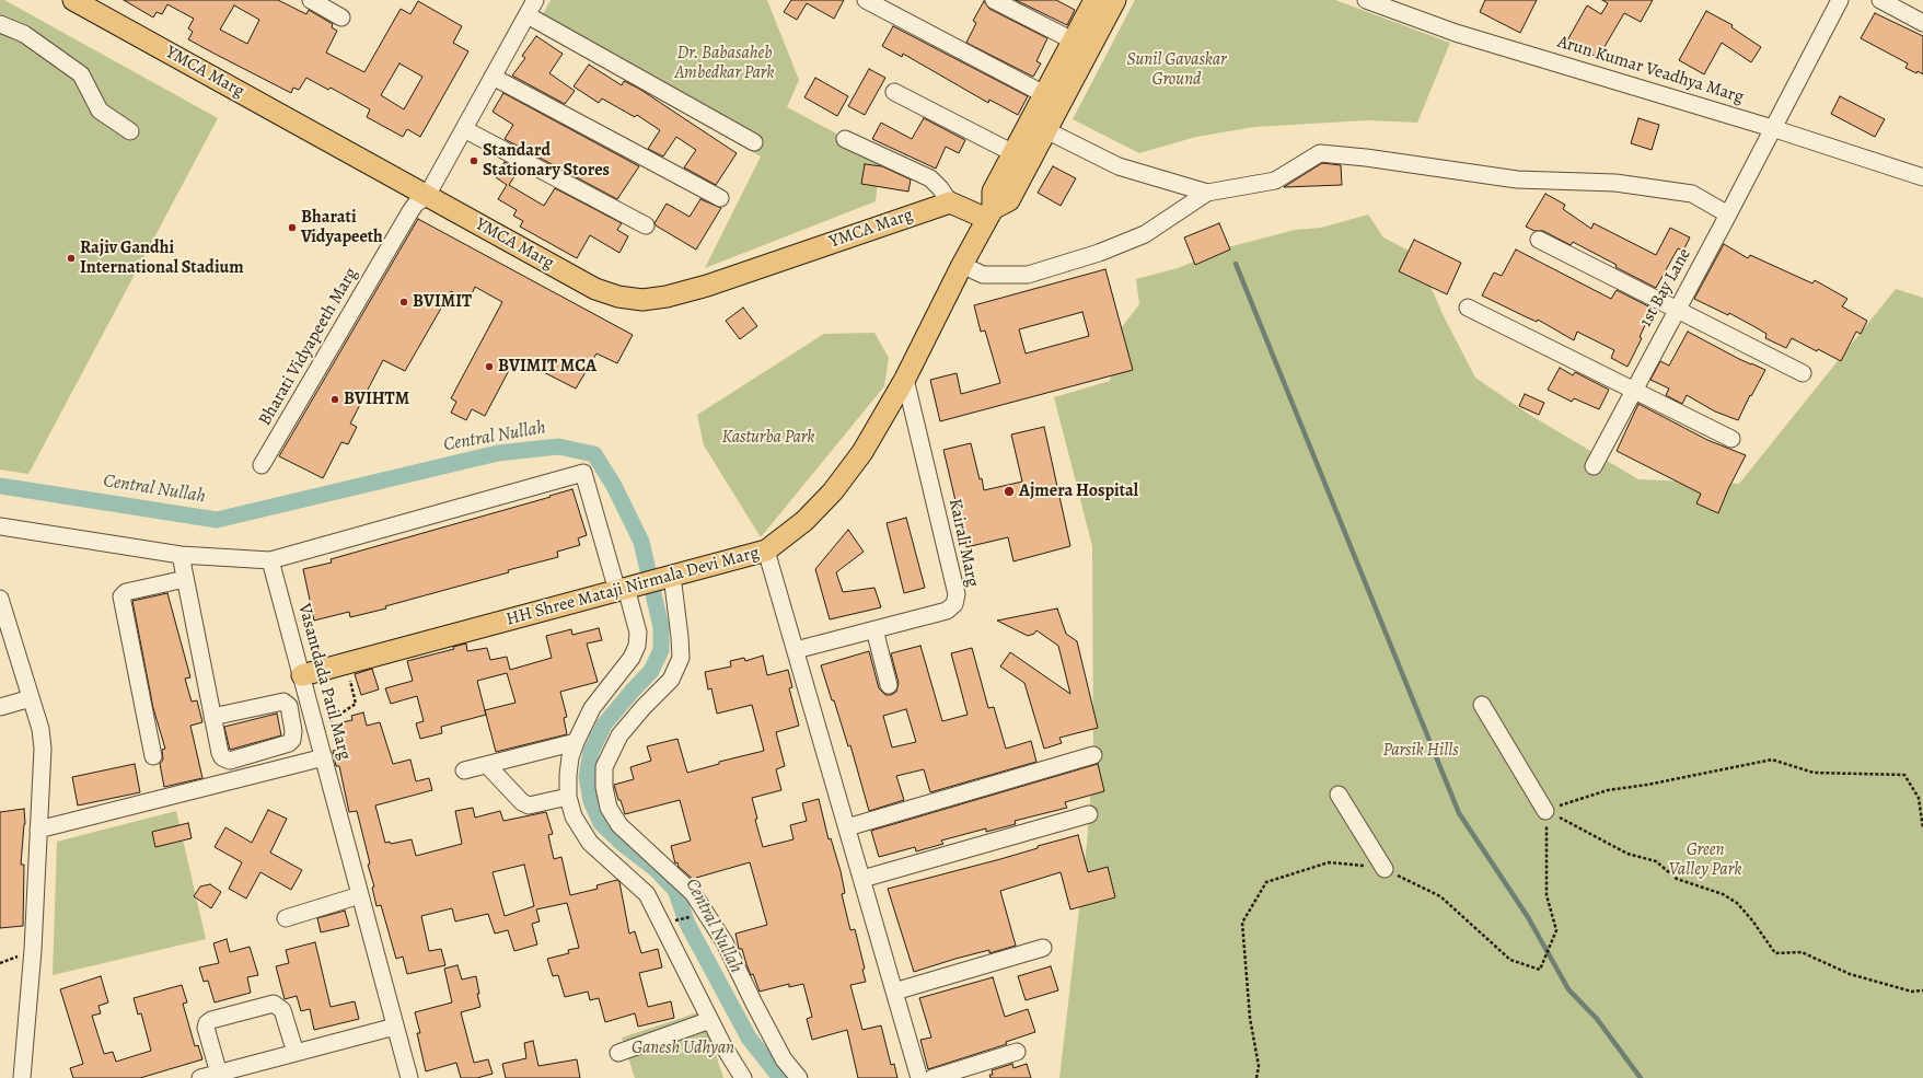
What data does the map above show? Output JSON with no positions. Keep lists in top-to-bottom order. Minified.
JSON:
{"streets":{"main road":["YMCA Marg","HH Shree Mataji Nirmala Devi Marg"],"street":["Arun Kumar Veadhya Marg","1st Bay Lane","Bharati Vidyapeeth Marg","Kairali Marg","Vasantdada Patil Marg"]},"crossings":[["Arun Kumar Veadhya Marg","1st Bay Lane"],["YMCA Marg","Bharati Vidyapeeth Marg"],["Kairali Marg","HH Shree Mataji Nirmala Devi Marg"],["HH Shree Mataji Nirmala Devi Marg","Vasantdada Patil Marg"]],"water":["Central Nullah"],"parks":["Dr. Babasaheb Ambedkar Park","Sunil Gavaskar Ground","Kasturba Park","Parsik Hills","Green Valley Park","Ganesh Udhyan"],"places":["Standard Stationary Stores","Bharati Vidyapeeth","Rajiv Gandhi International Stadium","BVIMIT","BVIMIT MCA","BVIHTM","Ajmera Hospital"]}
